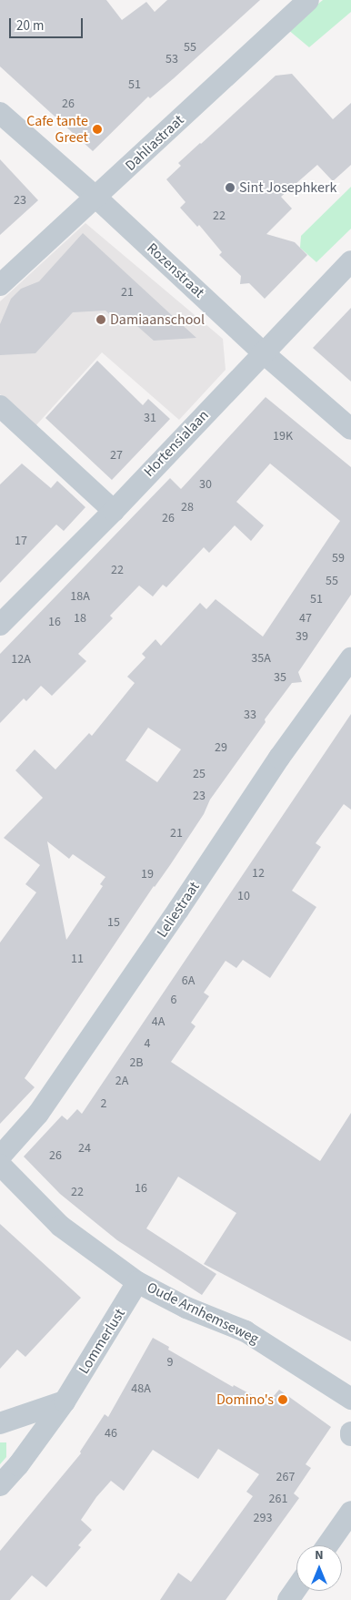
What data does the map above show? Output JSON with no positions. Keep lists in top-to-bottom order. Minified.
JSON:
{"streets":{"street":["Dahliastraat","Rozenstraat","Hortensialaan","Leliestraat","Oude Arnhemseweg","Lommerlust"]},"crossings":[["Dahliastraat","Rozenstraat"],["Rozenstraat","Hortensialaan"],["Oude Arnhemseweg","Lommerlust"]],"places":["Cafe tante Greet","Sint Josephkerk","Damiaanschool","Domino's"],"house_numbers":["55","53","51","26","23","22","21","31","19K","27","30","28","26","17","59","22","55","18A","51","18","47","16","39","35A","12A","35","33","29","25","23","21","12","19","10","15","11","6A","6","4A","4","2B","2A","2","24","26","16","22","9","48A","46","267","261","293"],"scale_bar":"20 m","north":"top"}
